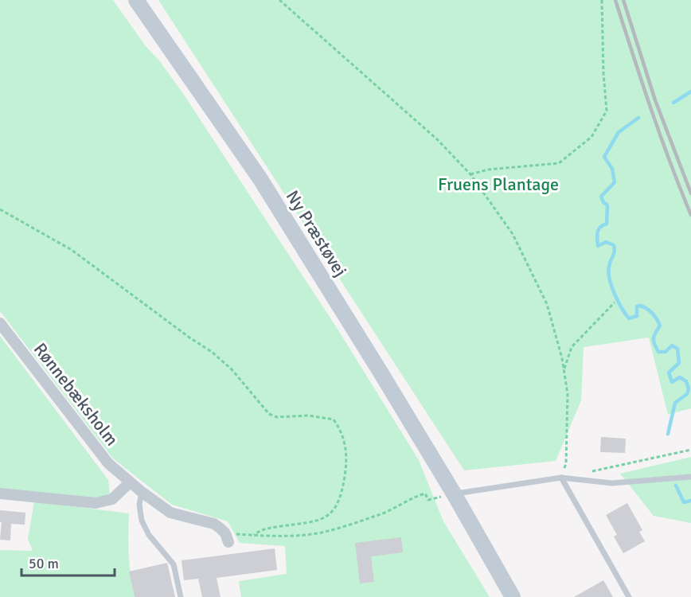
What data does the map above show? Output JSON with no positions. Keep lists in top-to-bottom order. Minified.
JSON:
{"streets":{"street":["Ny Præstøvej","Rønnebæksholm"]},"parks":["Fruens Plantage"],"scale_bar":"50 m"}
